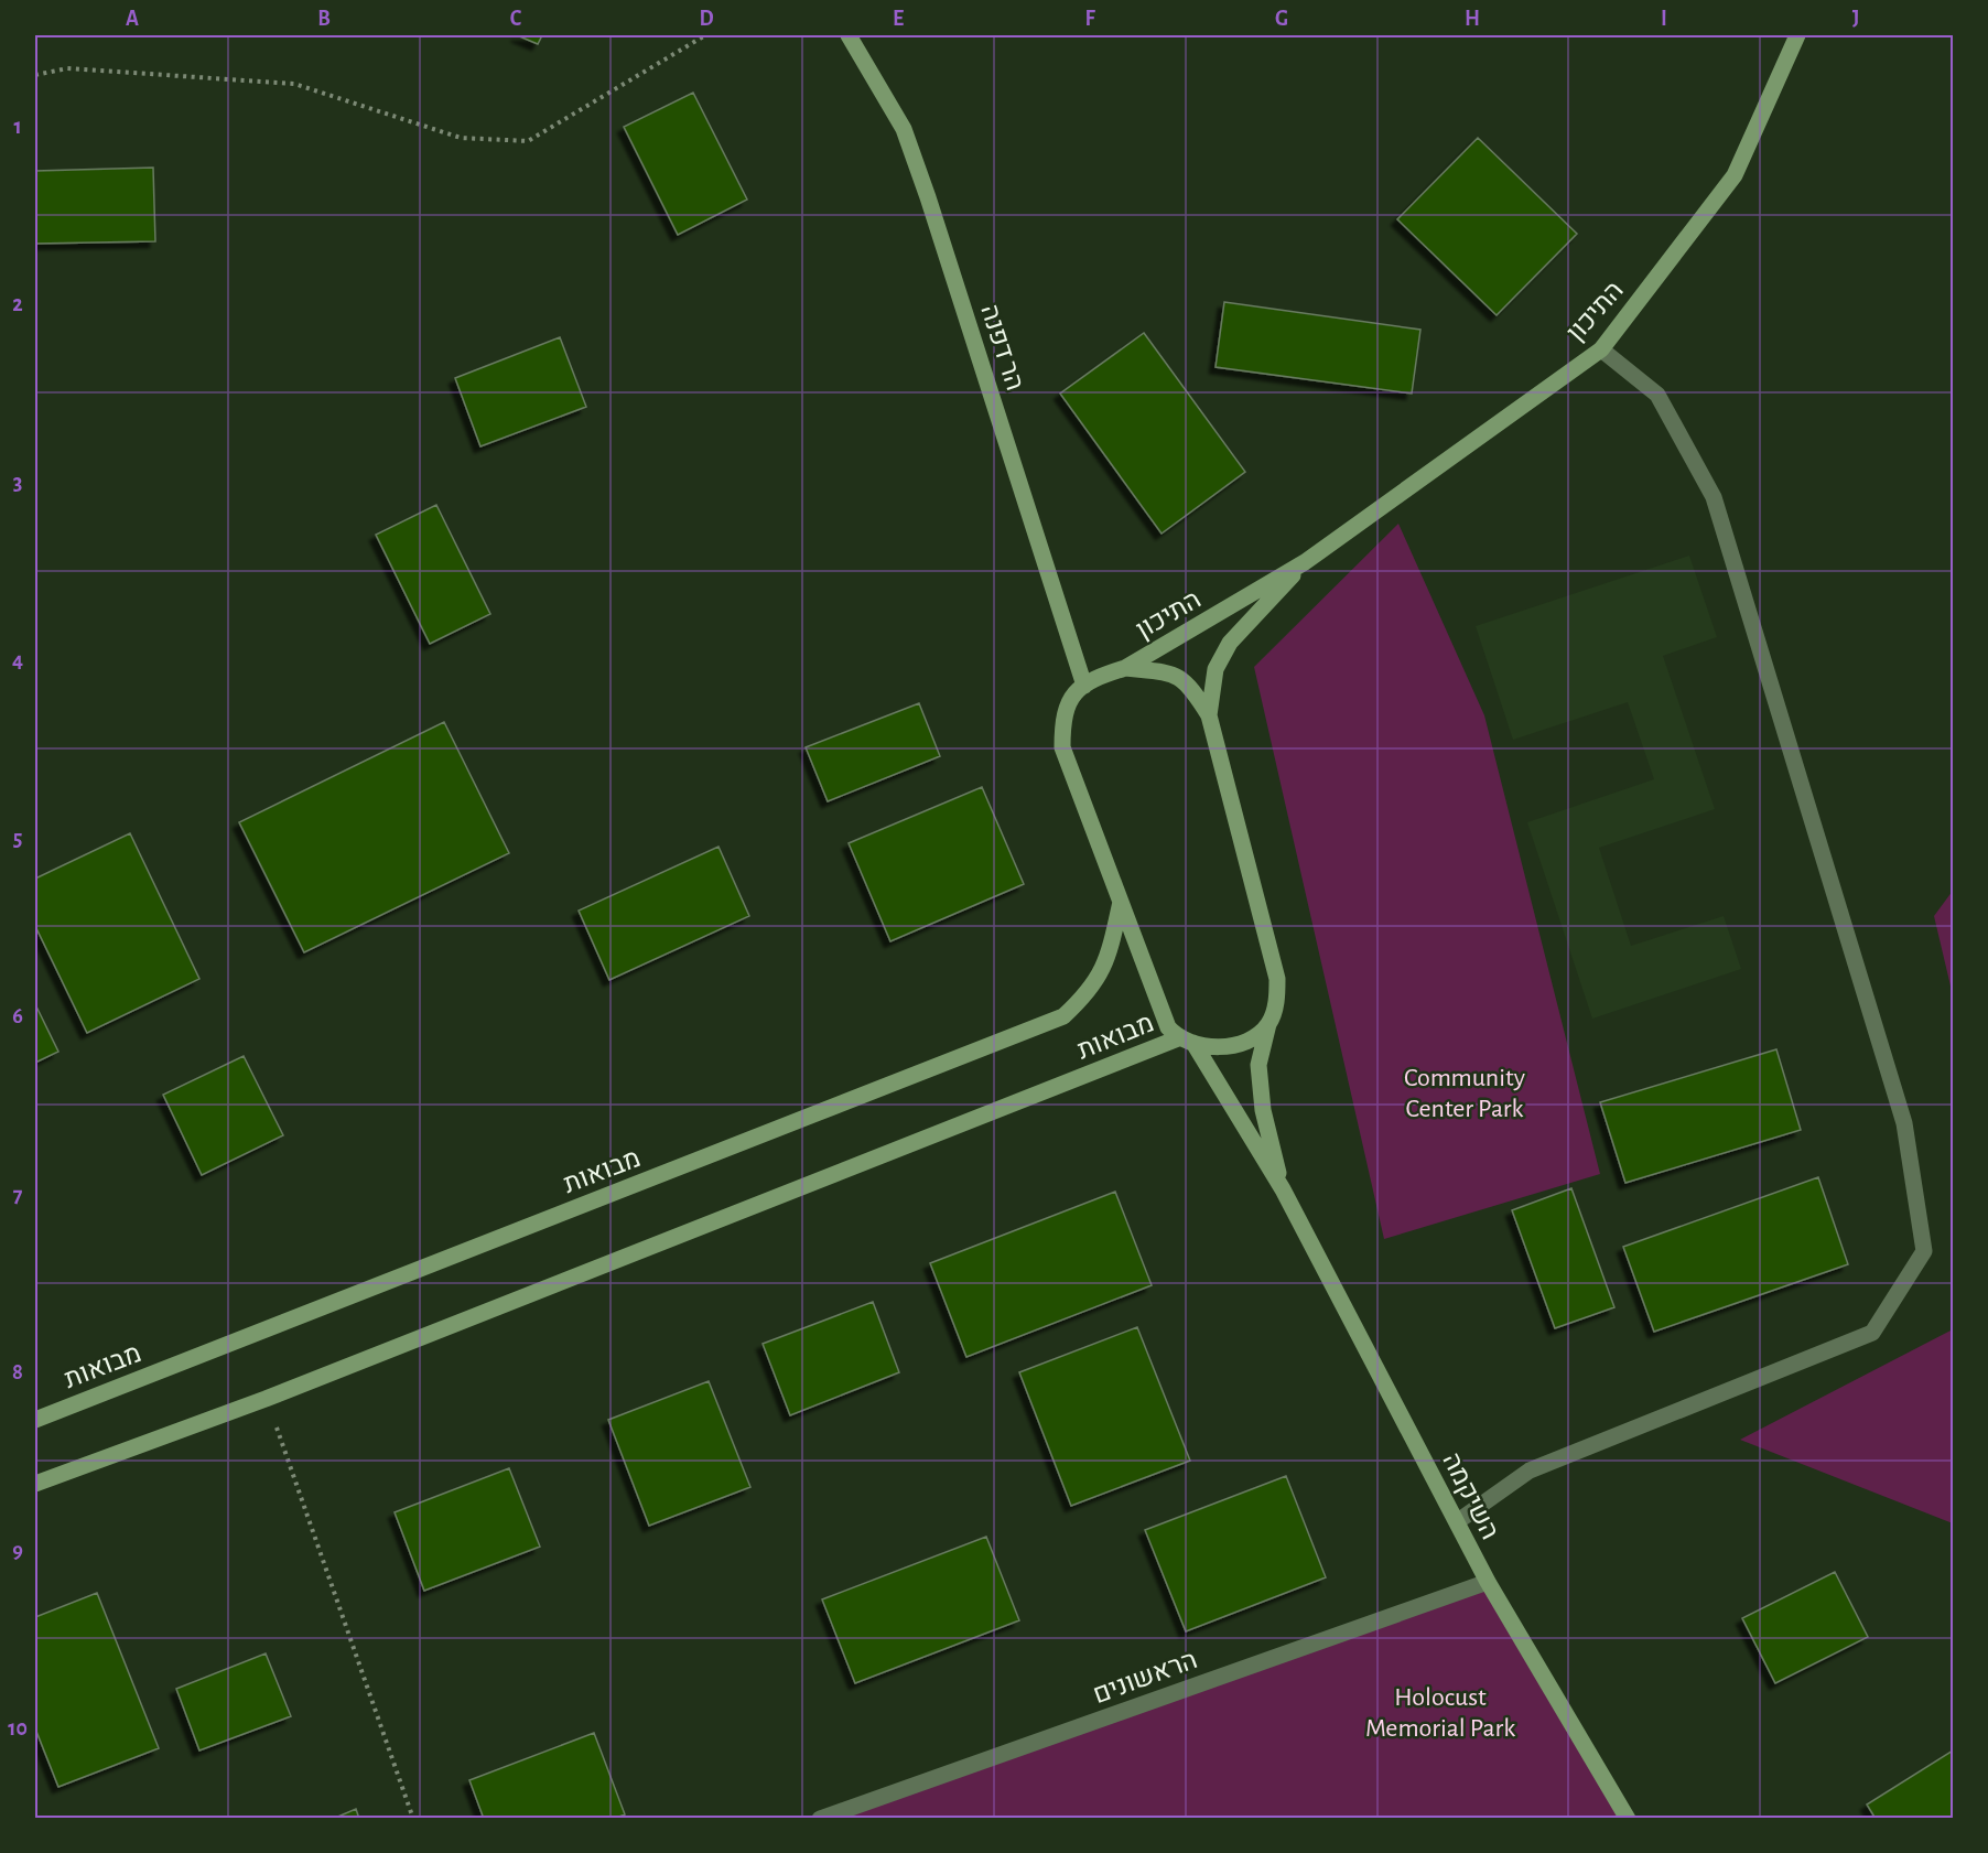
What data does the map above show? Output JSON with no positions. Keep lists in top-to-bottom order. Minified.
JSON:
{"streets":{"street":["התיכון","הר דפנה","מבואות","השיקמה","הראשונים"]},"crossings":[["התיכון","השיקמה"],["הר דפנה","השיקמה"],["מבואות","השיקמה"],["השיקמה","הראשונים"]],"parks":["Community Center Park","Holocust Memorial Park"],"grid":{"columns":["A","B","C","D","E","F","G","H","I","J"],"rows":["1","2","3","4","5","6","7","8","9","10"]}}
